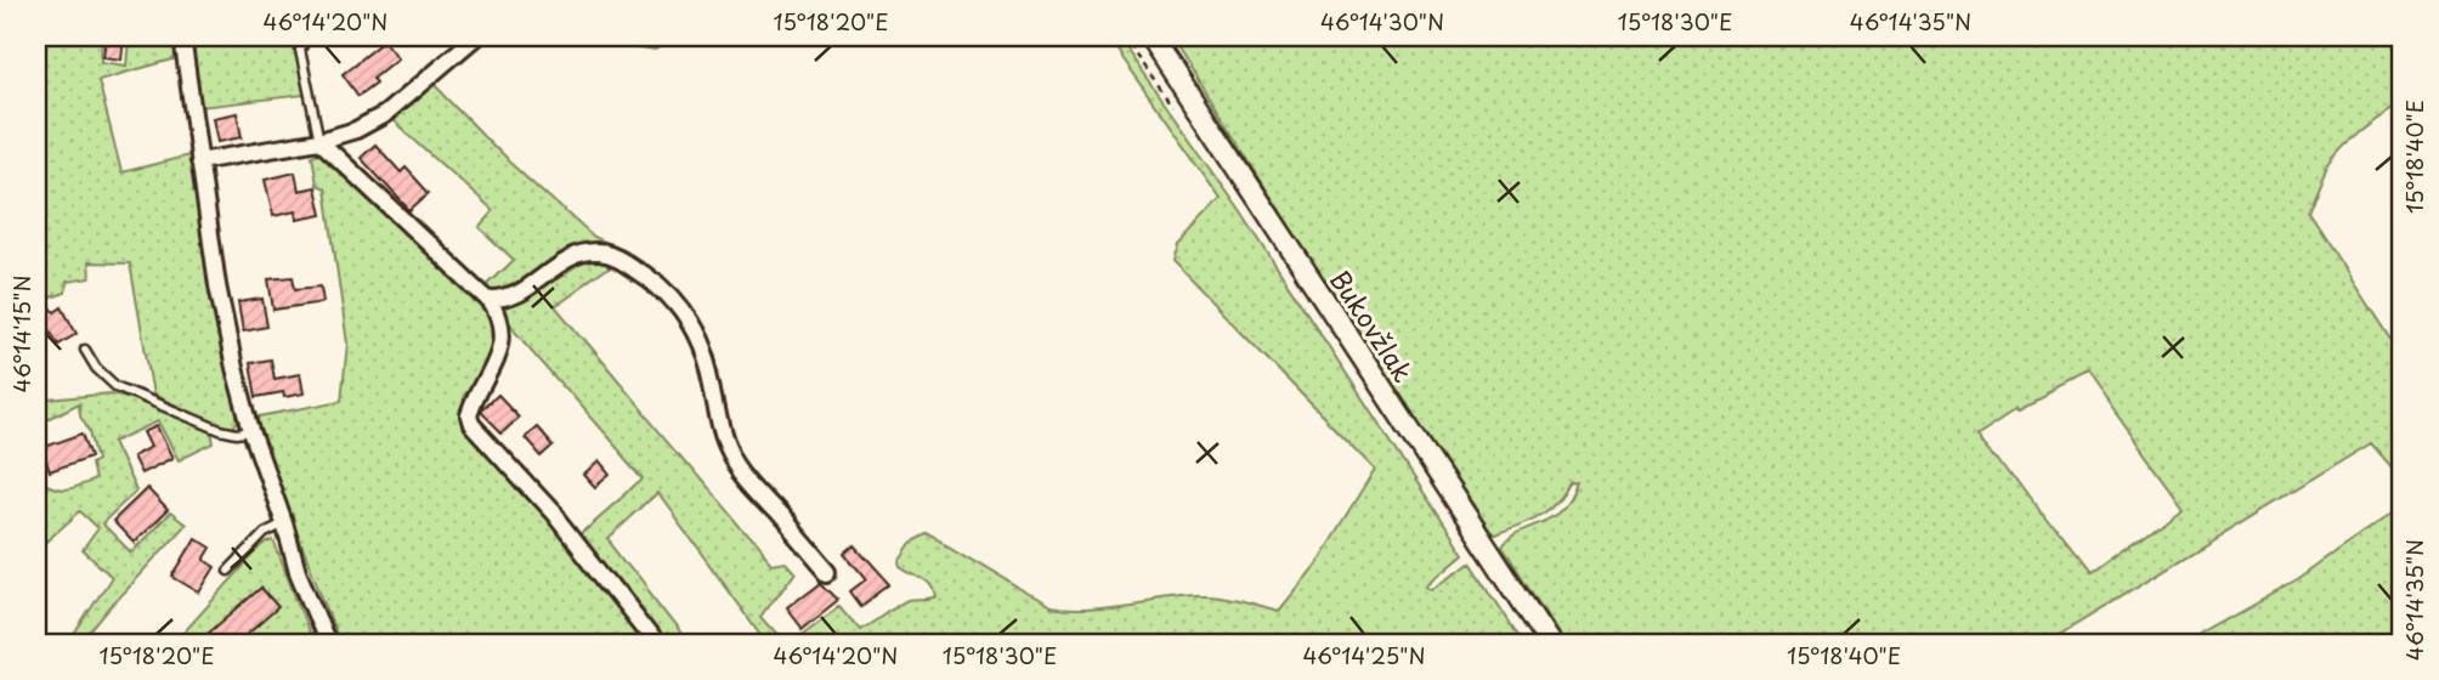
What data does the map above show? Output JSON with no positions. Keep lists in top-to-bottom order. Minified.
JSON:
{"streets":{"main road":["Bukovžlak"]},"coordinates":["46°14'20\"N","15°18'20\"E","46°14'30\"N","15°18'30\"E","46°14'35\"N","15°18'40\"E","46°14'15\"N","46°14'25\"N"]}
